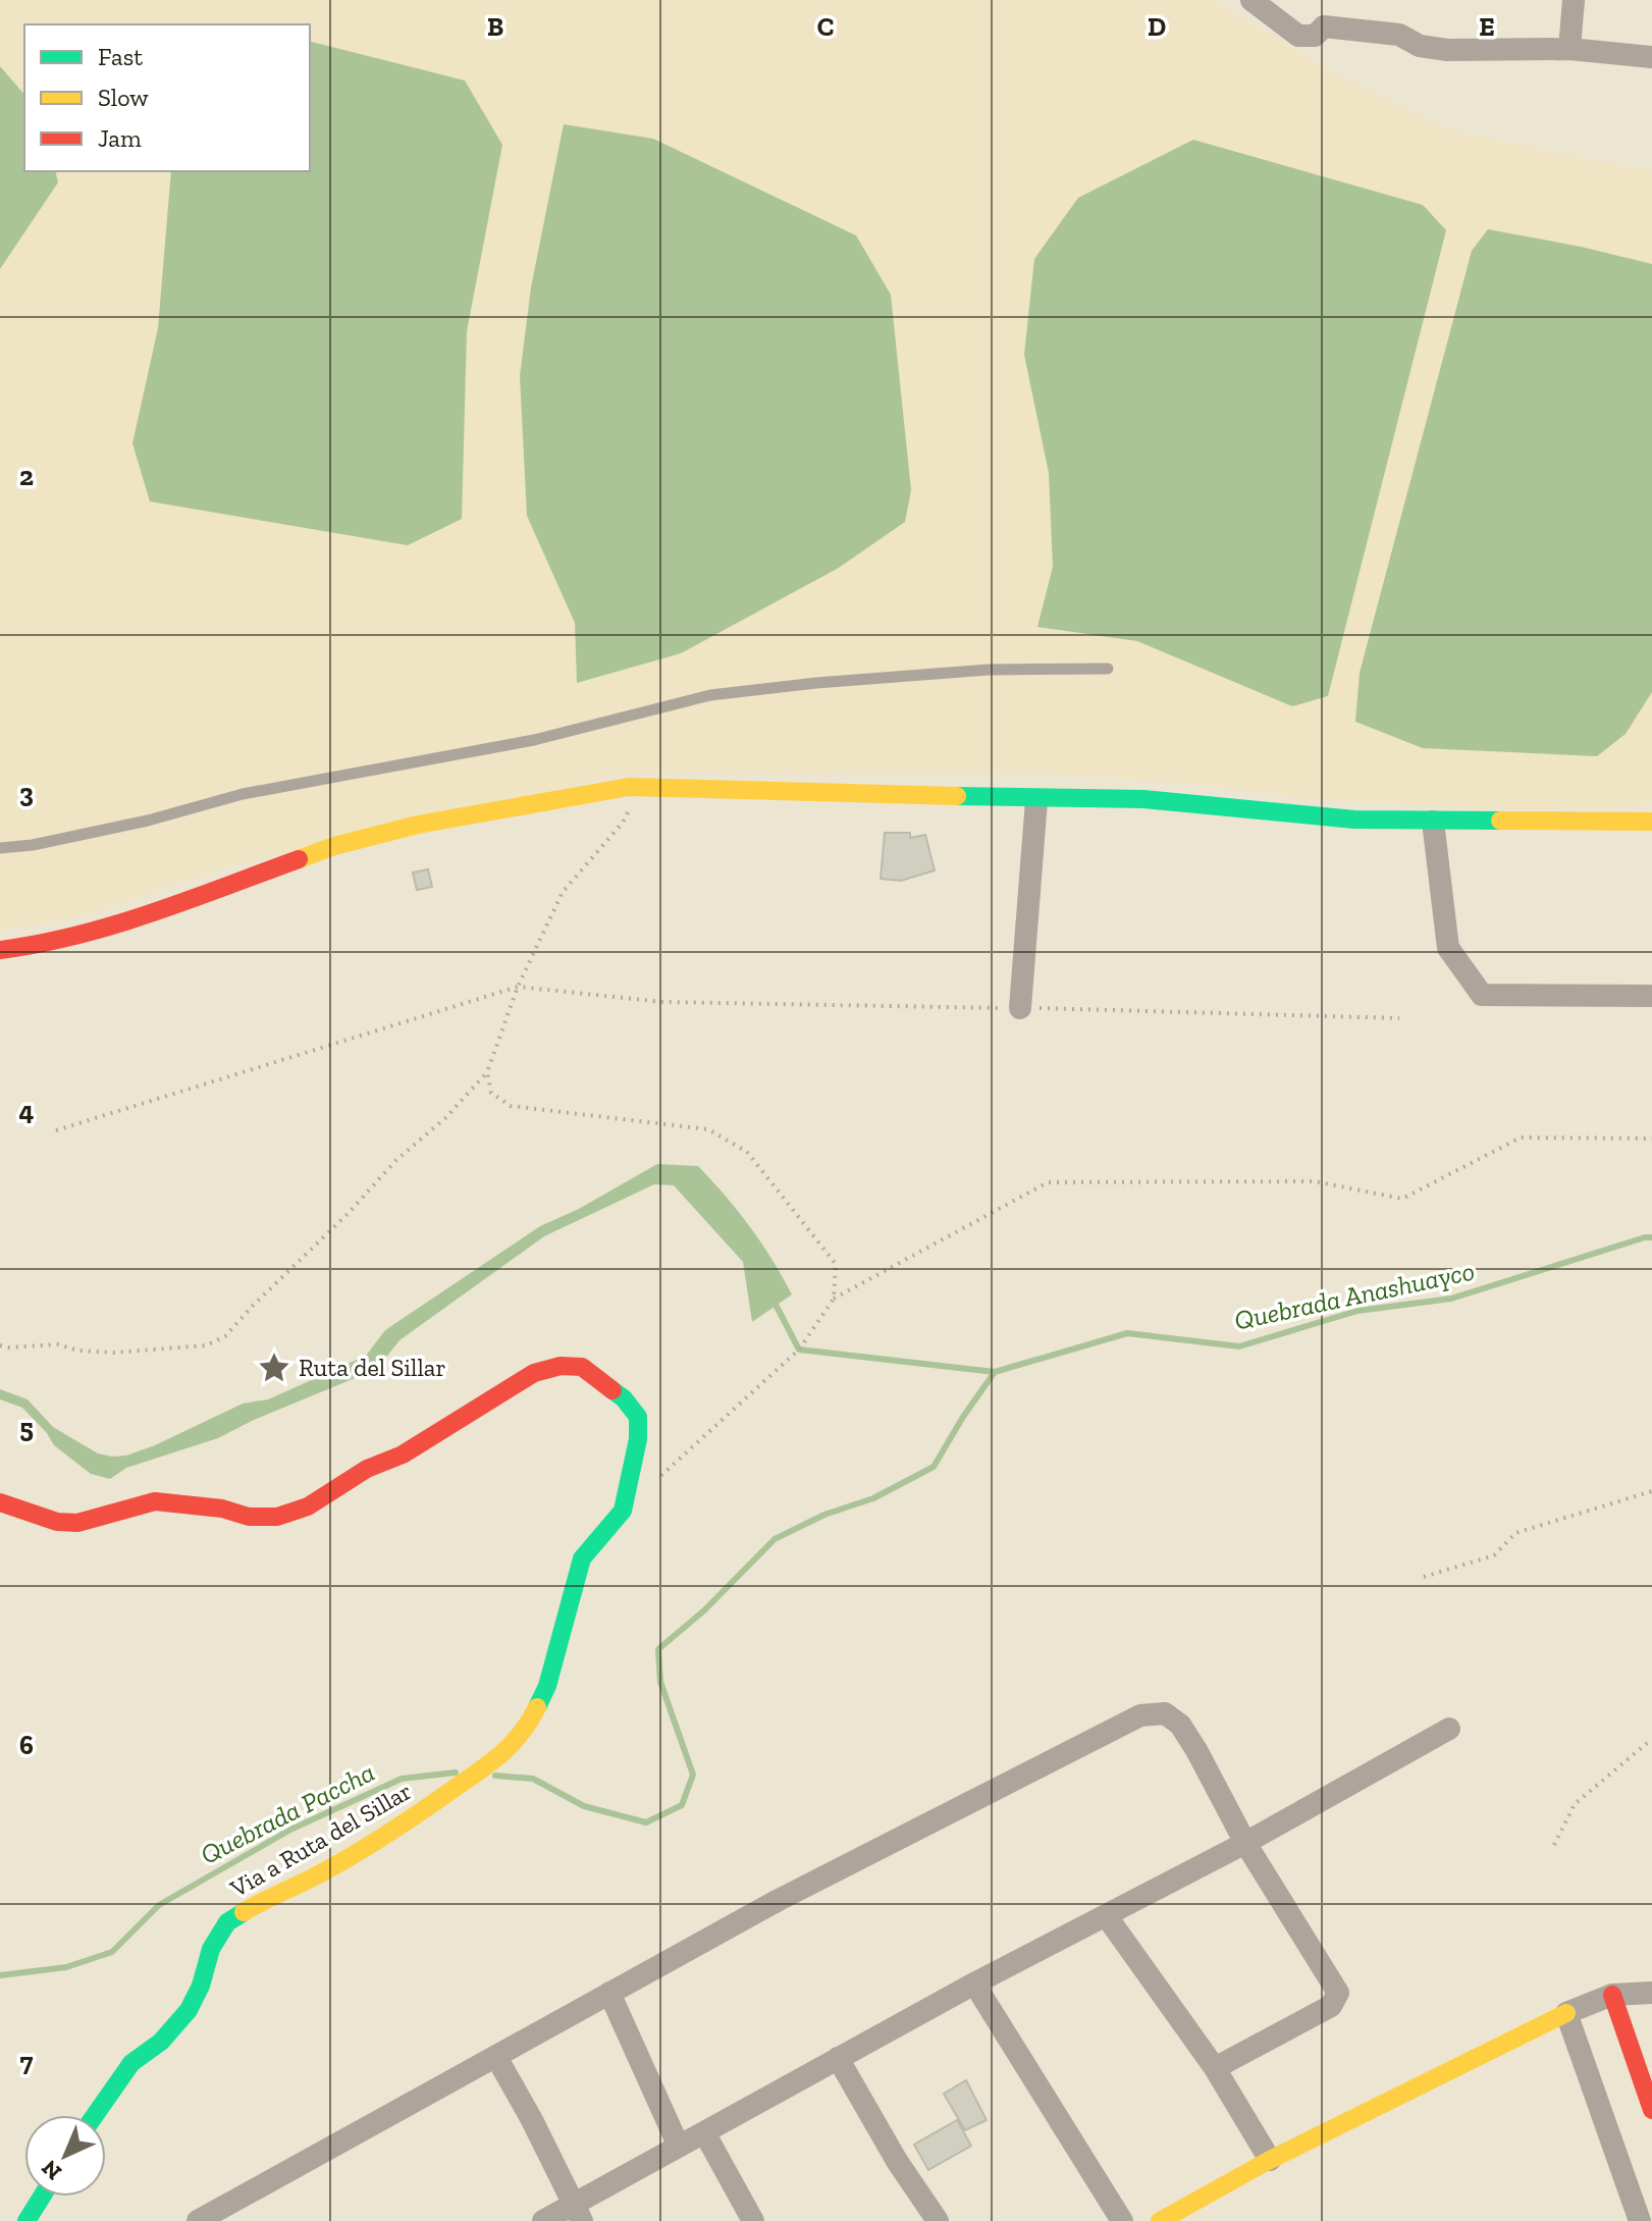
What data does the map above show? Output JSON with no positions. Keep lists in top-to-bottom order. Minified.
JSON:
{"streets":{"street":["Via a Ruta del Sillar"]},"water":["Quebrada Anashuayco","Quebrada Paccha"],"places":{"place":["Ruta del Sillar"]},"legend":["Fast","Slow","Jam"],"north":"bottom left","grid":{"columns":["B","C","D","E"],"rows":["2","3","4","5","6","7"]}}
